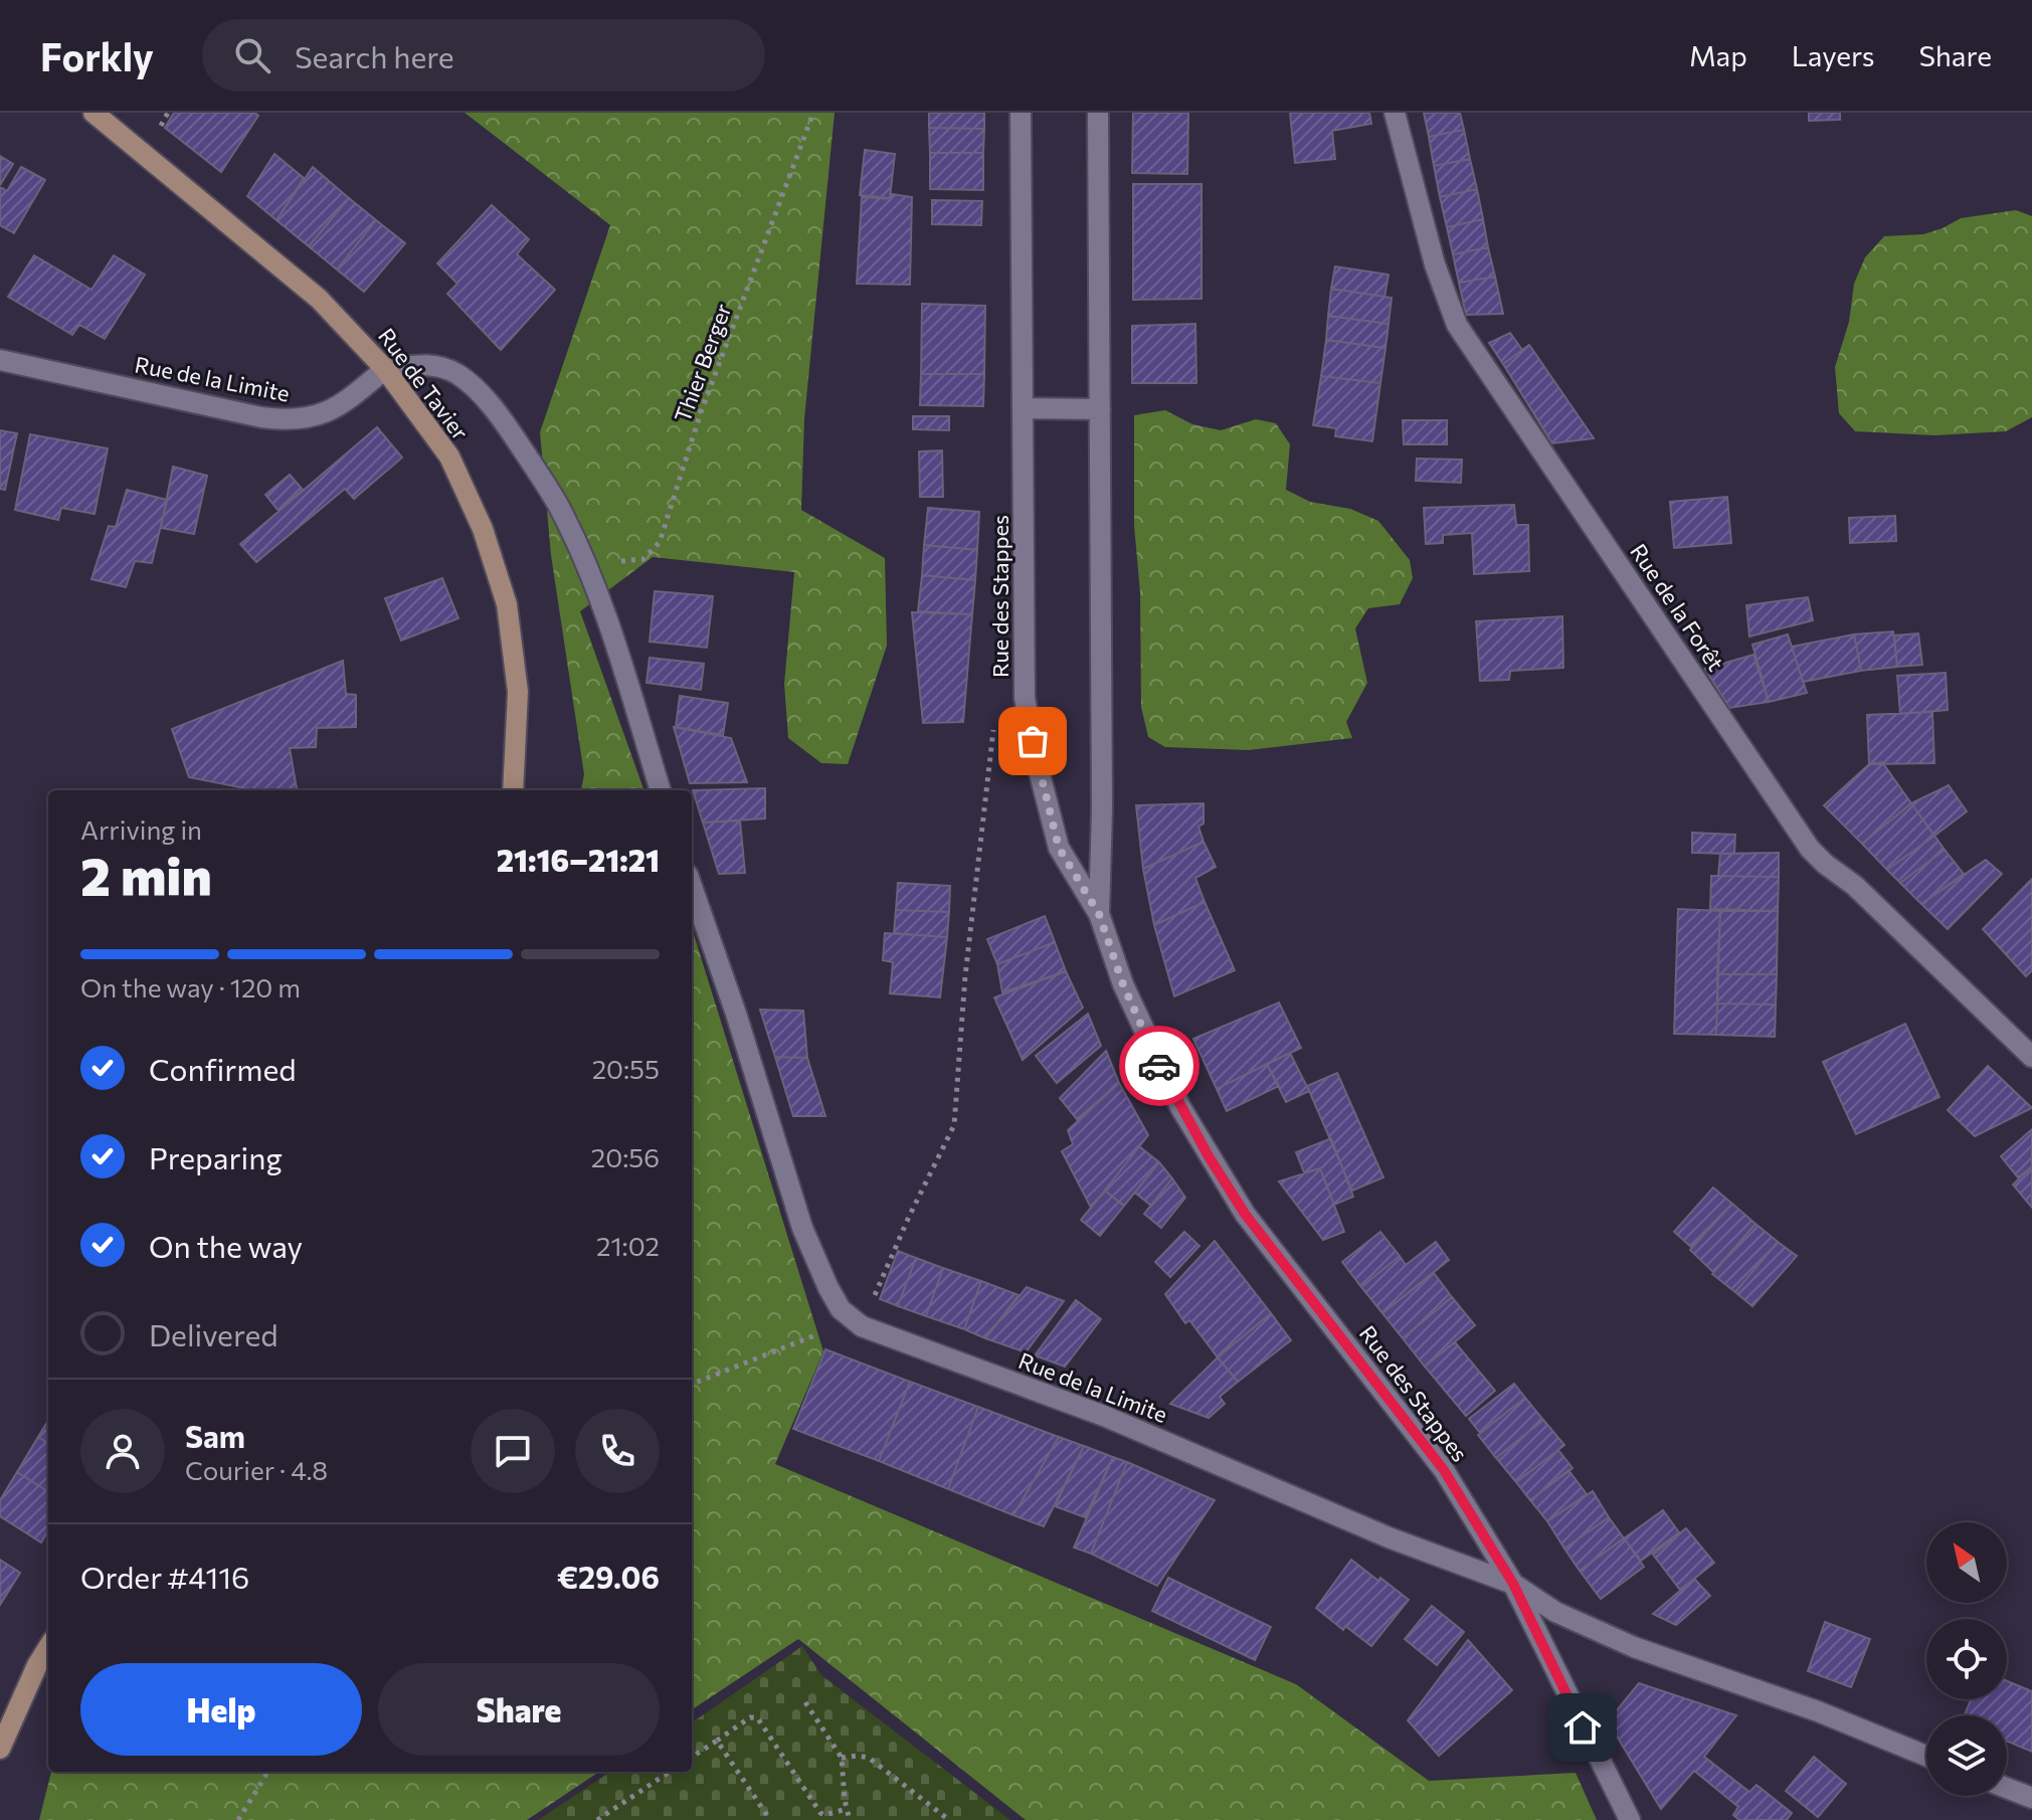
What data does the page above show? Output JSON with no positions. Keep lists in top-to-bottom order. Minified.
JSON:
{"streets":{"street":["Rue de la Limite","Rue de Tavier","Rue des Stappes","Rue de la Forêt"],"path":["Thier Berger"]},"crossings":[["Rue de la Limite","Rue de Tavier"],["Rue de la Limite","Rue des Stappes"]],"north":"top left","page":{"header":"Forkly","search":"Search here","nav":["Map","Layers","Share"],"heading":["2 min","Arriving in","21:16–21:21"],"panel":["Sam","Courier · 4.8","Order #4116","€29.06"],"bar":"On the way · 120 m","list":[["Confirmed","20:55"],["Preparing","20:56"],["On the way","21:02"],"Delivered"],"buttons":["Help","Share"]}}
